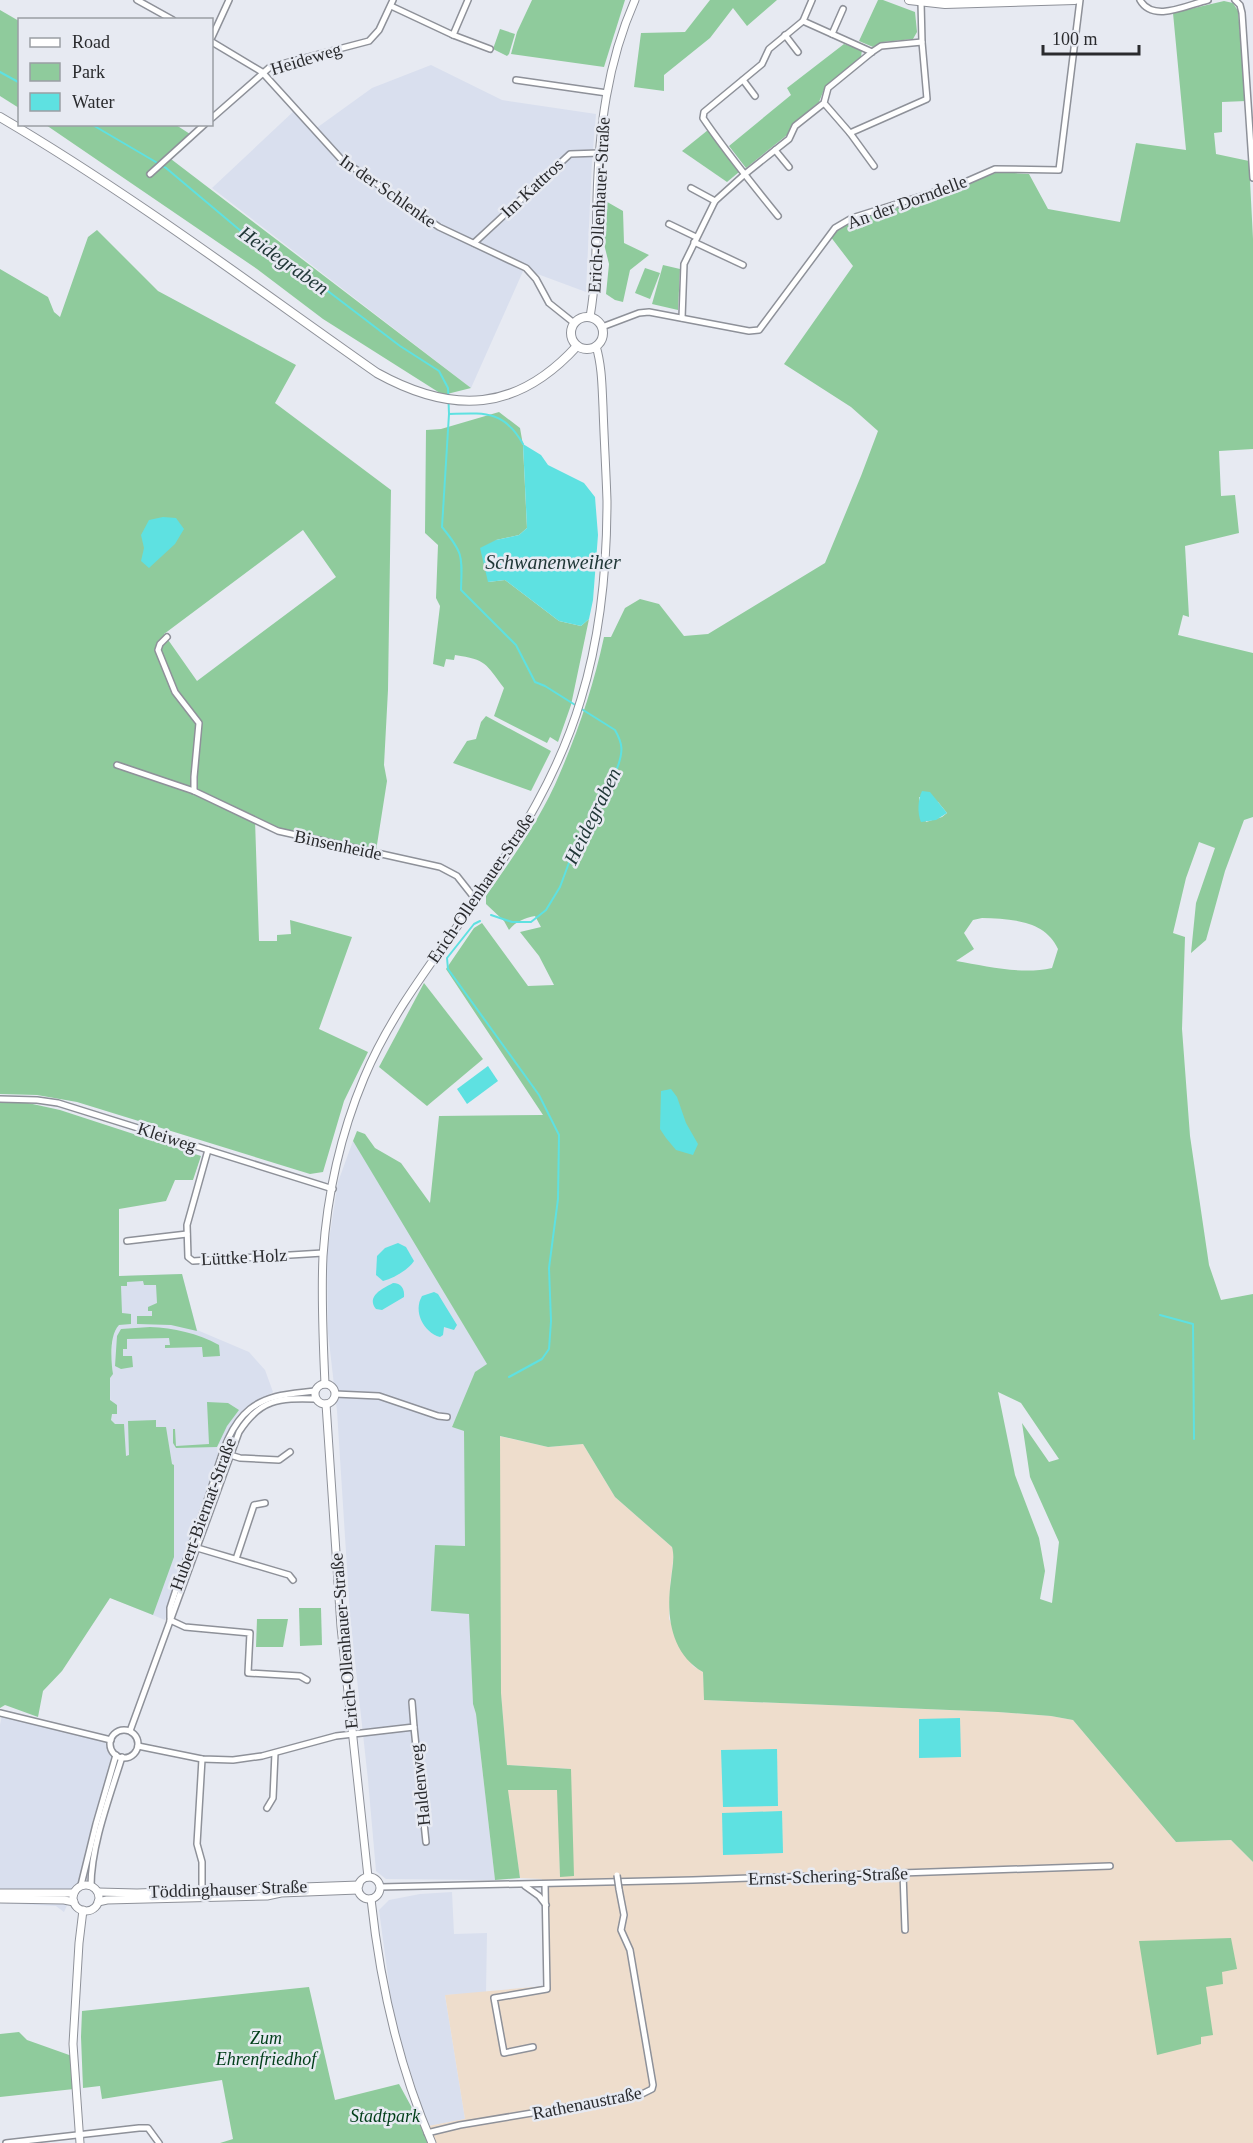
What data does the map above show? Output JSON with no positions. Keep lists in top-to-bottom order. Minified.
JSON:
{"streets":{"street":["Heideweg","Im Kattros","In der Schlenke","An der Dorndelle","Erich-Ollenhauer-Straße","Binsenheide","Kleiweg","Lüttke Holz","Hubert-Biernat-Straße","Haldenweg","Ernst-Schering-Straße","Töddinghauser Straße","Rathenaustraße"]},"crossings":[["Heideweg","In der Schlenke"],["Im Kattros","In der Schlenke"],["Im Kattros","Erich-Ollenhauer-Straße"],["In der Schlenke","An der Dorndelle"],["In der Schlenke","Erich-Ollenhauer-Straße"],["An der Dorndelle","Erich-Ollenhauer-Straße"],["Erich-Ollenhauer-Straße","Binsenheide"],["Erich-Ollenhauer-Straße","Kleiweg"],["Erich-Ollenhauer-Straße","Lüttke Holz"],["Erich-Ollenhauer-Straße","Hubert-Biernat-Straße"],["Erich-Ollenhauer-Straße","Haldenweg"],["Erich-Ollenhauer-Straße","Ernst-Schering-Straße"],["Erich-Ollenhauer-Straße","Töddinghauser Straße"],["Kleiweg","Lüttke Holz"],["Hubert-Biernat-Straße","Haldenweg"],["Ernst-Schering-Straße","Töddinghauser Straße"]],"water":["Heidegraben","Schwanenweiher"],"parks":["Zum Ehrenfriedhof","Stadtpark"],"legend":["Road","Park","Water"],"scale_bar":"100 m"}
